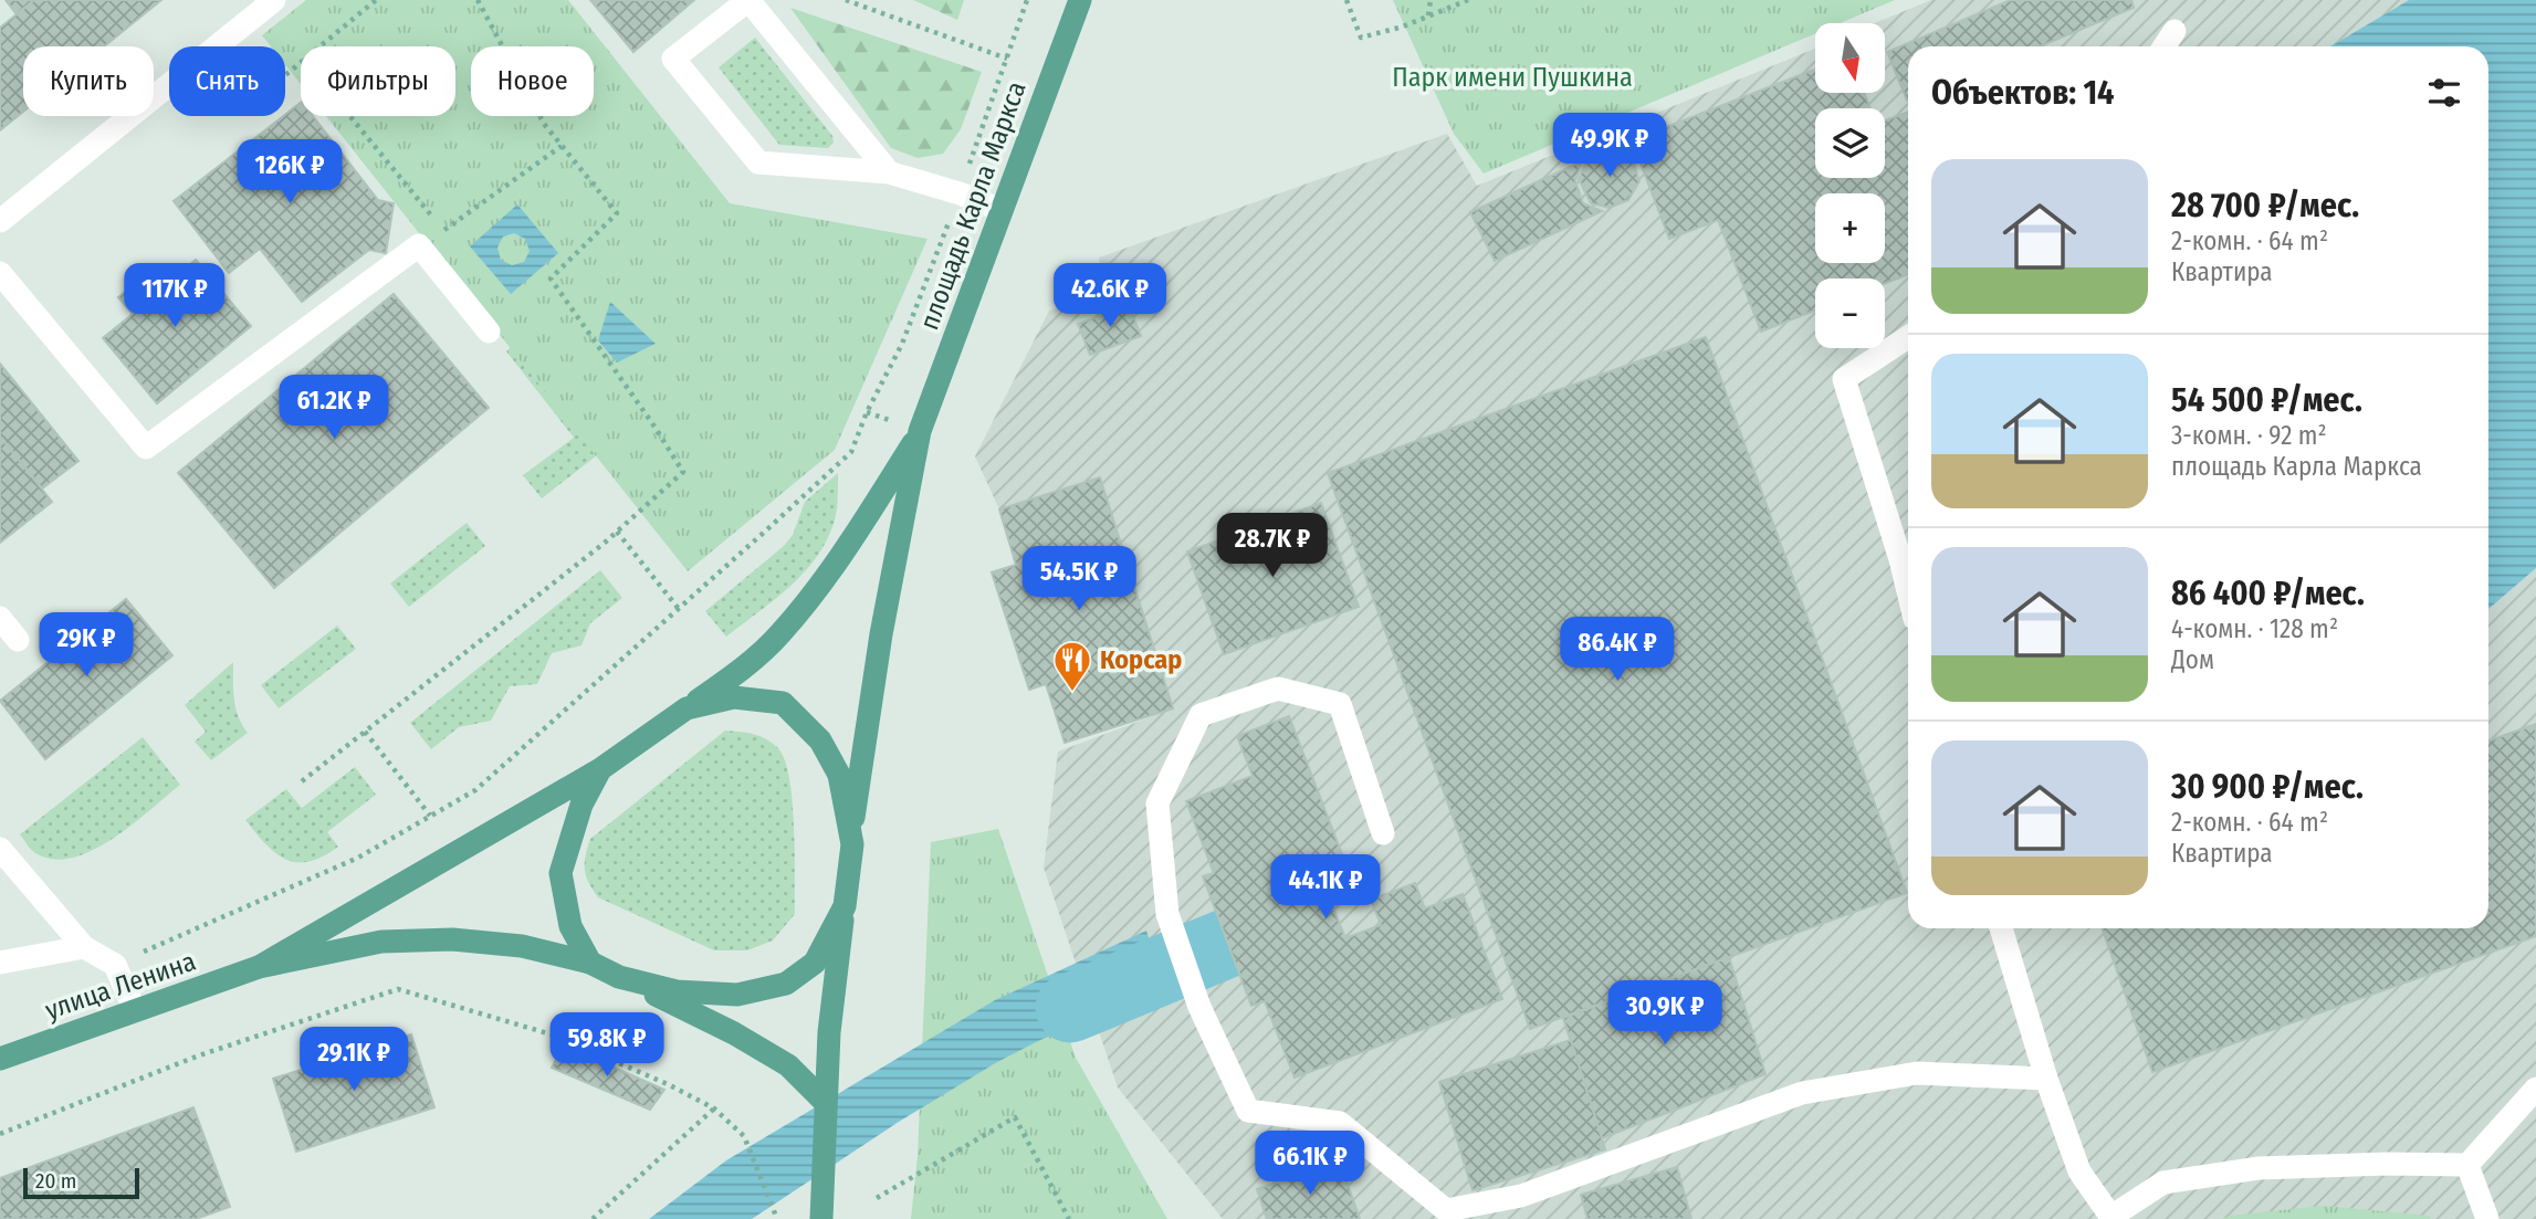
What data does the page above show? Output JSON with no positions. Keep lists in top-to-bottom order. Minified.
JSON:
{"streets":{"main road":["площадь Карла Маркса","улица Ленина"]},"parks":["Парк имени Пушкина"],"places":{"restaurant":["Корсар"]},"scale_bar":"20 m","north":"bottom","page":{"map_buttons":["+","−"],"chip":["Купить","Снять","Фильтры","Новое"],"heading":"Объектов: 14","price":["49.9K ₽","126K ₽","117K ₽","42.6K ₽","61.2K ₽","28.7K ₽","54.5K ₽","29K ₽","86.4K ₽","44.1K ₽","30.9K ₽","59.8K ₽","29.1K ₽","66.1K ₽"],"list":[{"name":"28 700 ₽/мес.","note":"2-комн. · 64 m² · Квартира"},{"name":"54 500 ₽/мес.","note":"3-комн. · 92 m² · площадь Карла Маркса"},{"name":"86 400 ₽/мес.","note":"4-комн. · 128 m² · Дом"},{"name":"30 900 ₽/мес.","note":"2-комн. · 64 m² · Квартира"}],"scale":"20 m"}}
